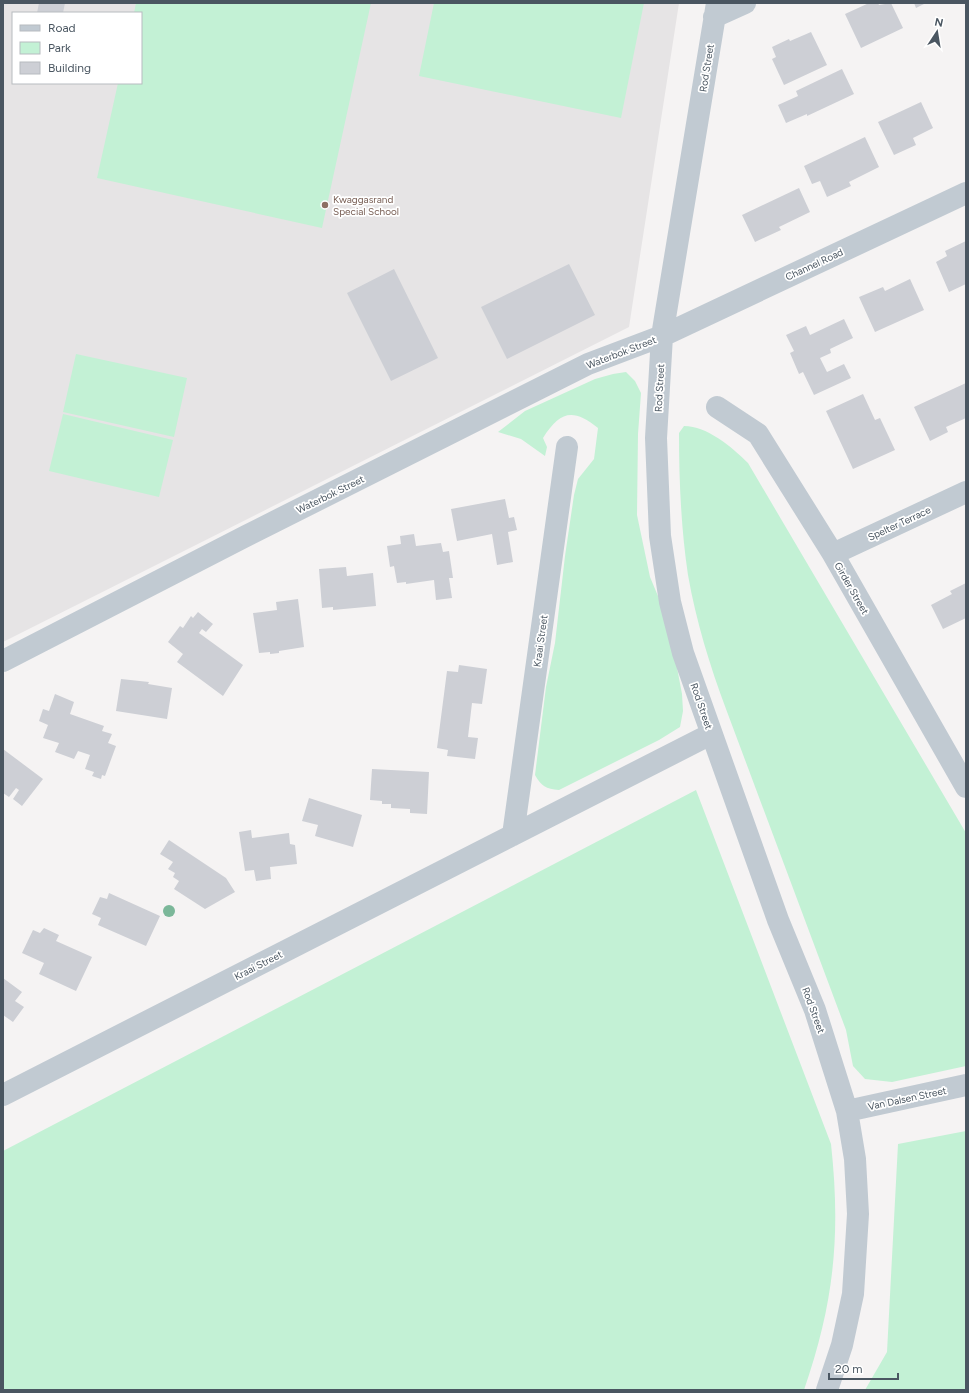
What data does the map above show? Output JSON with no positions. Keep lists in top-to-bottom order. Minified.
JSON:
{"streets":{"street":["Rod Street","Channel Road","Waterbok Street","Spelter Terrace","Girder Street","Kraai Street","Van Dalsen Street"]},"crossings":[["Rod Street","Channel Road"],["Rod Street","Waterbok Street"],["Rod Street","Kraai Street"],["Rod Street","Van Dalsen Street"],["Channel Road","Waterbok Street"],["Spelter Terrace","Girder Street"]],"places":["Kwaggasrand Special School"],"legend":["Road","Park","Building"],"scale_bar":"20 m","north":"top"}
